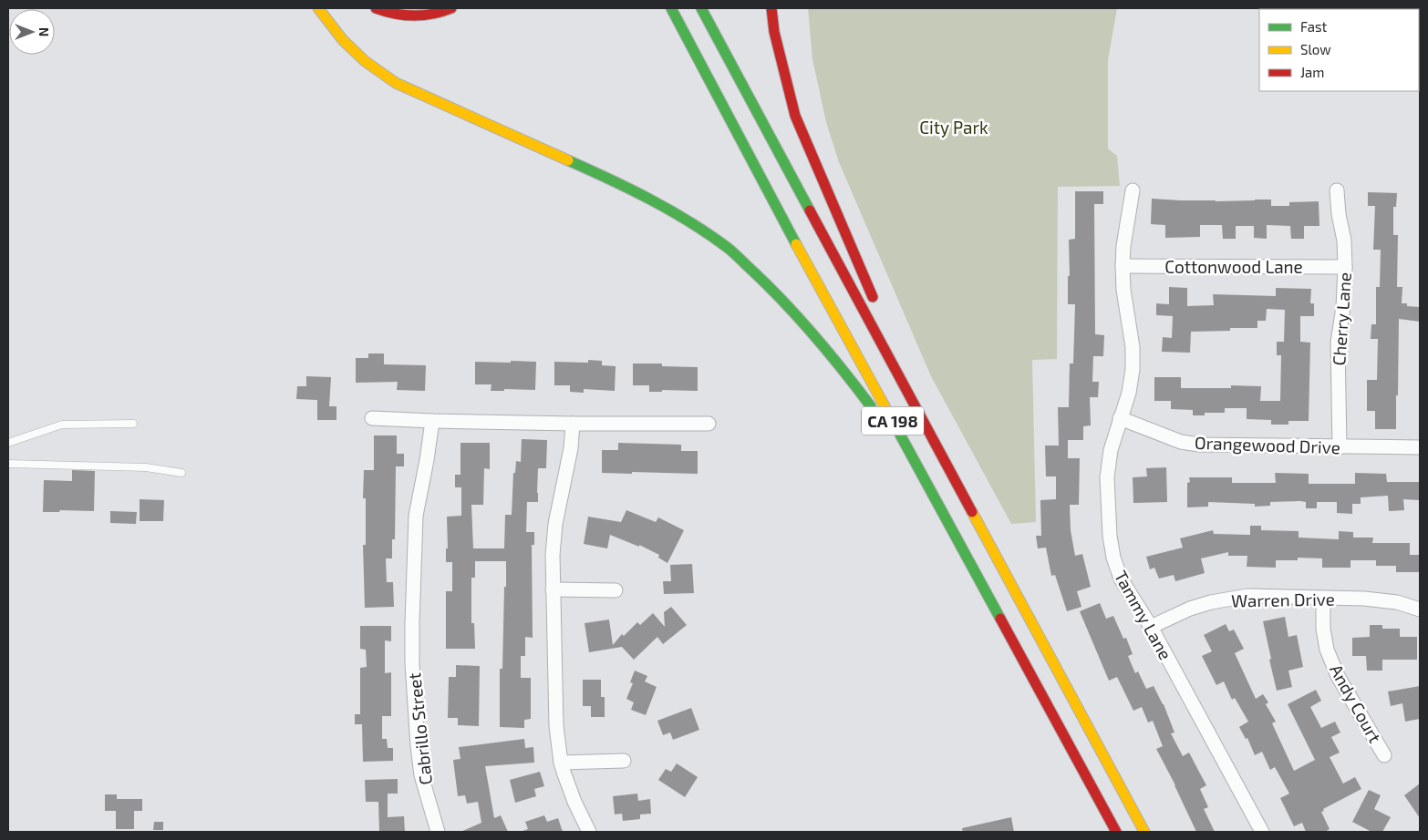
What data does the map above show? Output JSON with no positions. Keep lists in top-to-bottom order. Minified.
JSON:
{"streets":{"highway":["CA 198"],"street":["Cottonwood Lane","Cherry Lane","Orangewood Drive","Warren Drive","Tammy Lane","Andy Court","Cabrillo Street"]},"crossings":[["Cottonwood Lane","Cherry Lane"],["Cottonwood Lane","Tammy Lane"],["Cherry Lane","Orangewood Drive"],["Orangewood Drive","Tammy Lane"],["Warren Drive","Tammy Lane"],["Warren Drive","Andy Court"]],"parks":["City Park"],"legend":["Fast","Slow","Jam"],"north":"right"}
